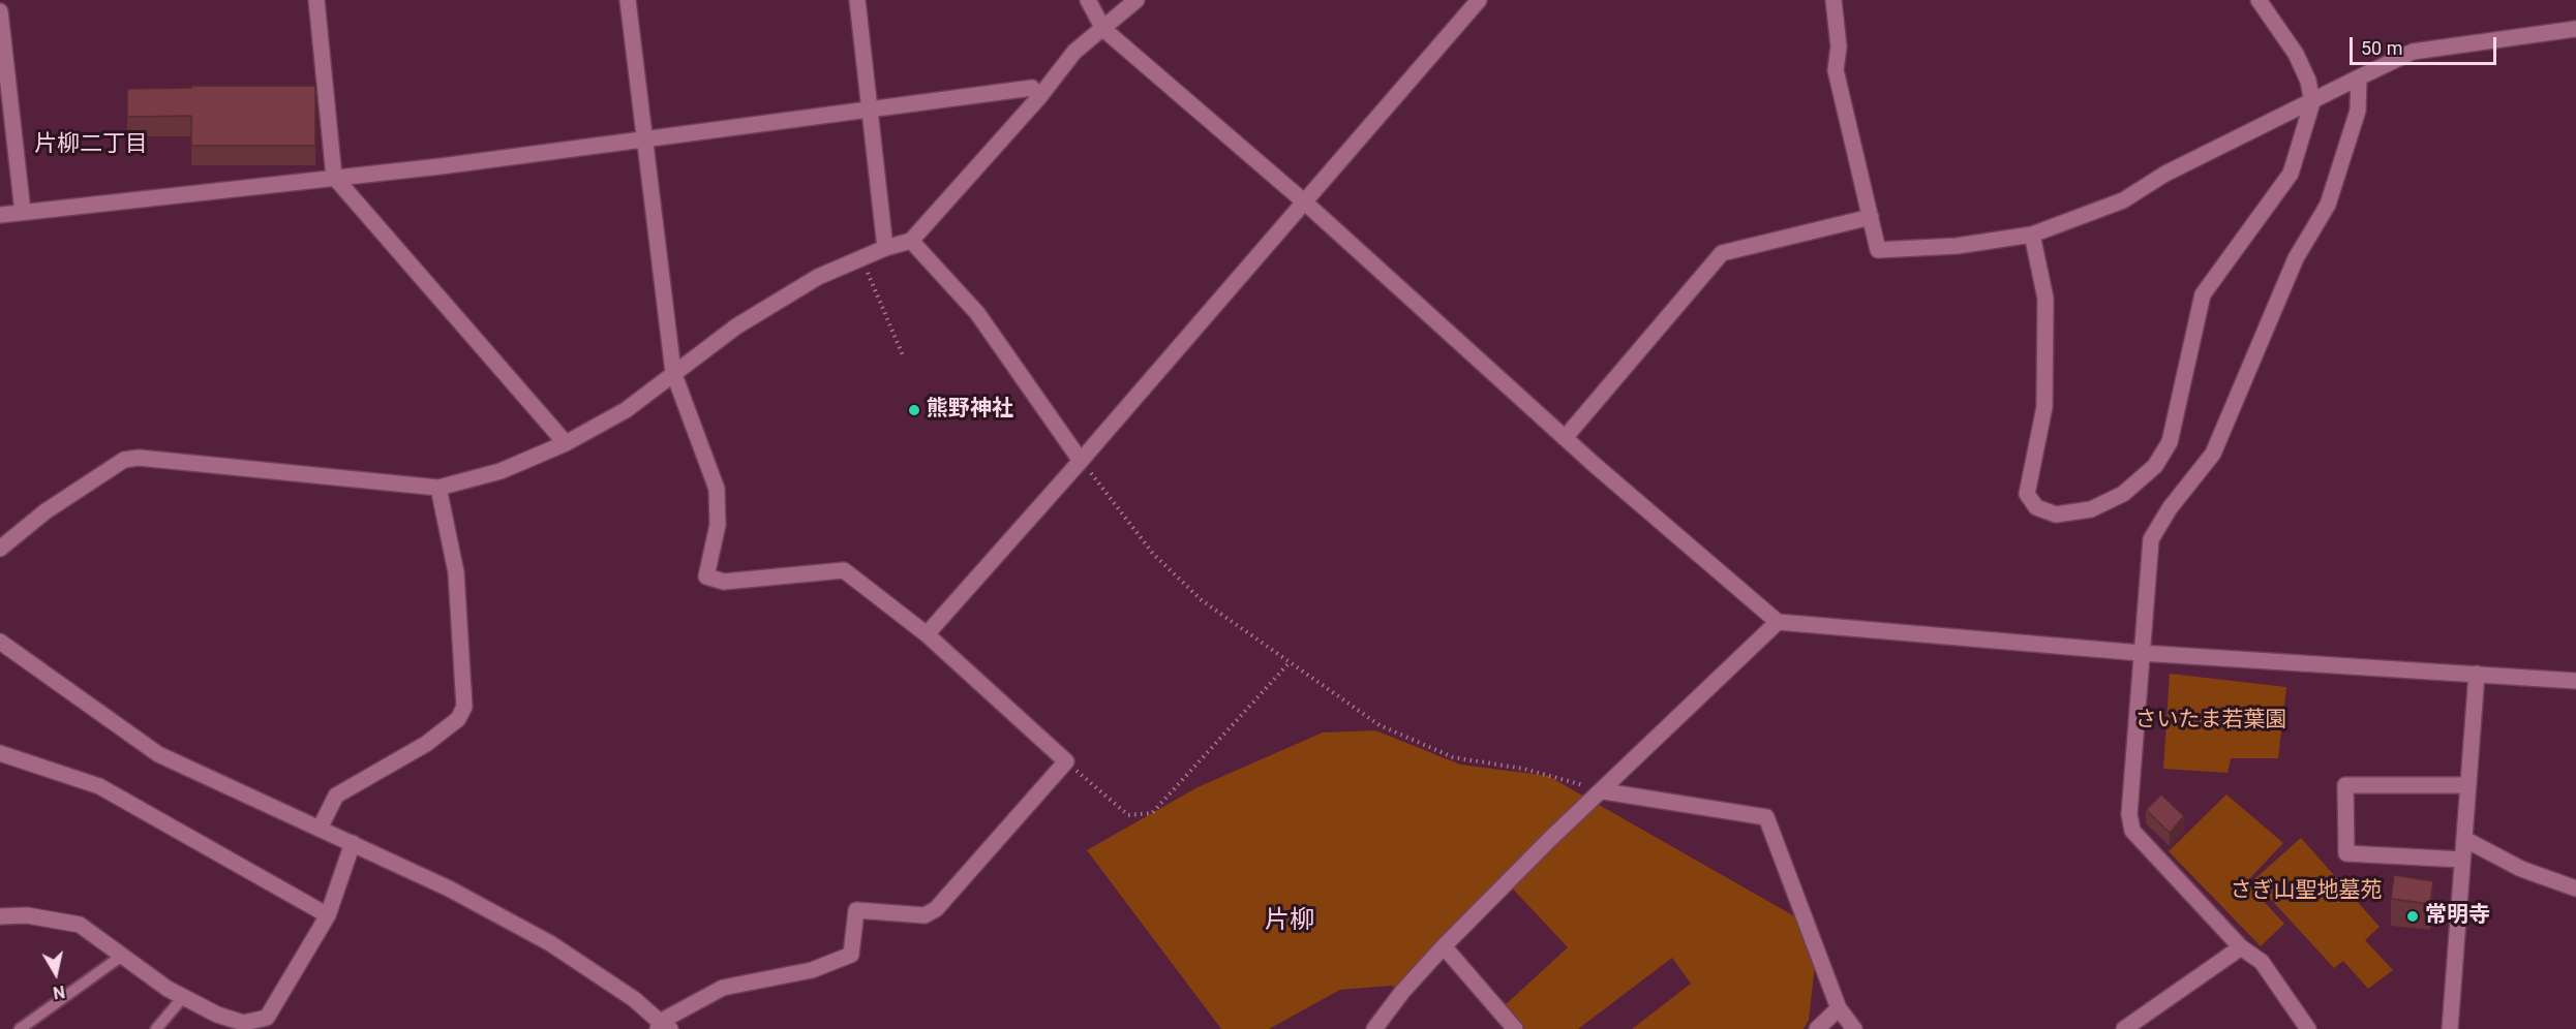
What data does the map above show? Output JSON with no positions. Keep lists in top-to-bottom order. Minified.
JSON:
{"districts":["片柳二丁目","片柳"],"parks":["さいたま若葉園","さぎ山聖地墓苑"],"places":["熊野神社","常明寺"],"scale_bar":"50 m","north":"bottom"}
